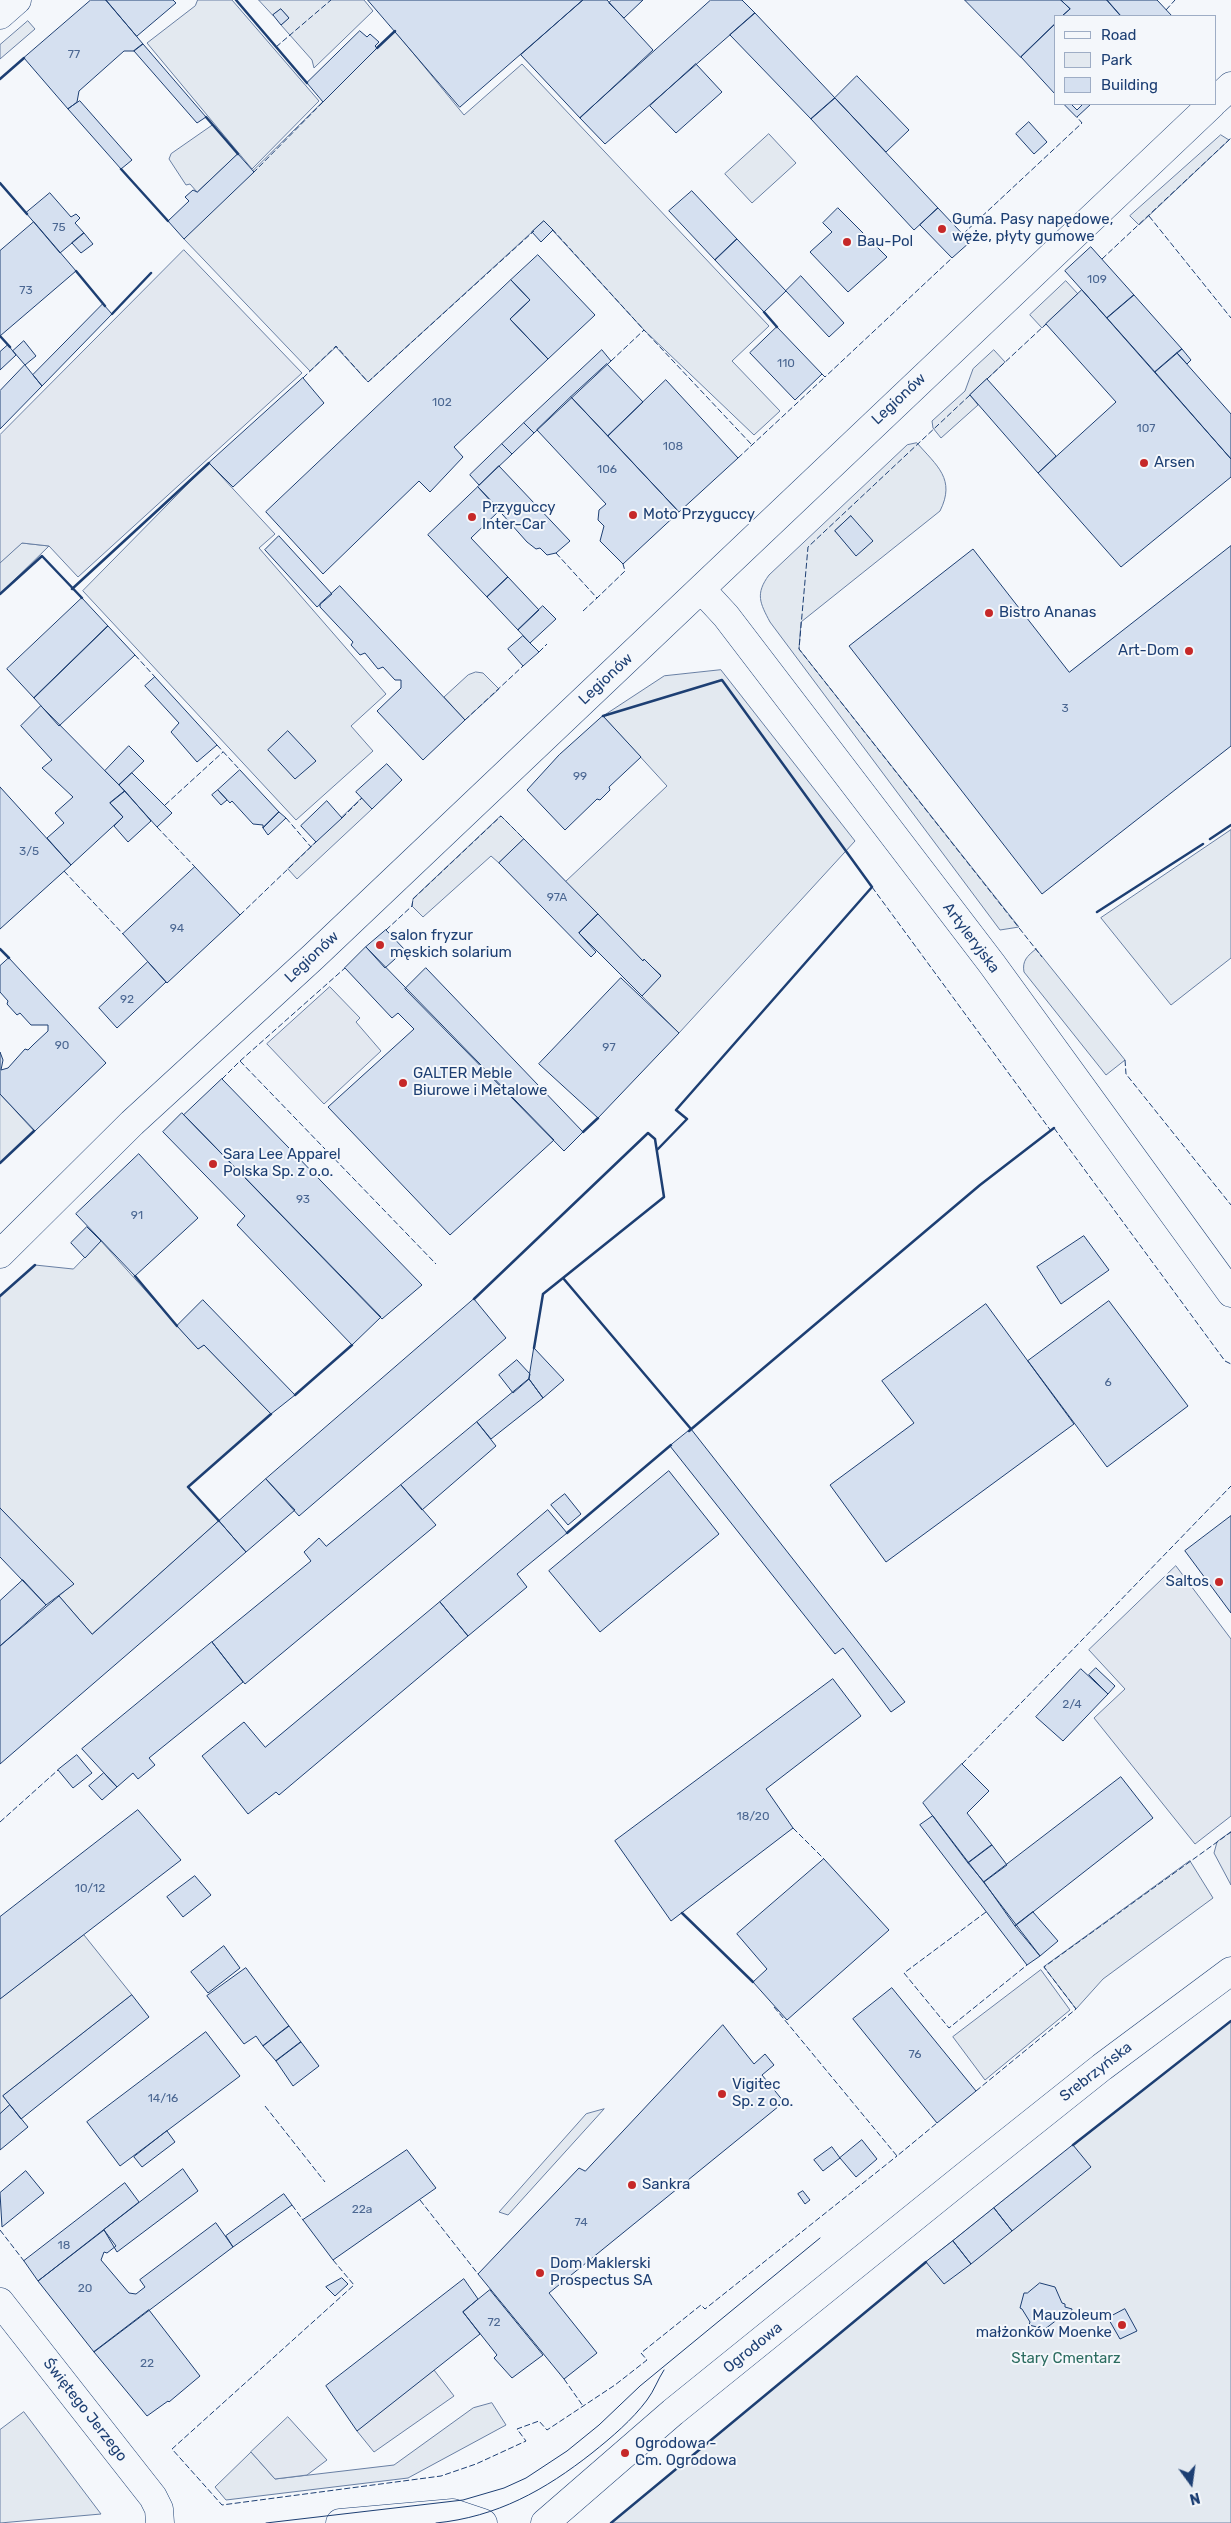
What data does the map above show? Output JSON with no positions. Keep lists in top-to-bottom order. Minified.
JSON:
{"streets":{"street":["Legionów","Artyleryjska","Srebrzyńska","Ogrodowa","Świętego Jerzego"]},"crossings":[["Legionów","Artyleryjska"],["Srebrzyńska","Ogrodowa"]],"parks":["Stary Cmentarz"],"places":["Guma. Pasy napędowe, węże, płyty gumowe","Bau-Pol","Arsen","Moto Przyguccy","Przyguccy Inter-Car","Bistro Ananas","Art-Dom","salon fryzur męskich solarium","GALTER Meble Biurowe i Metalowe","Sara Lee Apparel Polska Sp. z o.o.","Saltos","Vigitec Sp. z o.o.","Sankra","Dom Maklerski Prospectus SA","Mauzoleum małżonków Moenke","Ogrodowa - Cm. Ogrodowa"],"house_numbers":["77","75","109","73","110","102","107","108","106","3","99","3/5","97A","94","92","90","97","93","91","6","2/4","18/20","10/12","76","14/16","22a","74","18","20","72","22"],"legend":["Road","Park","Building"],"north":"bottom"}
